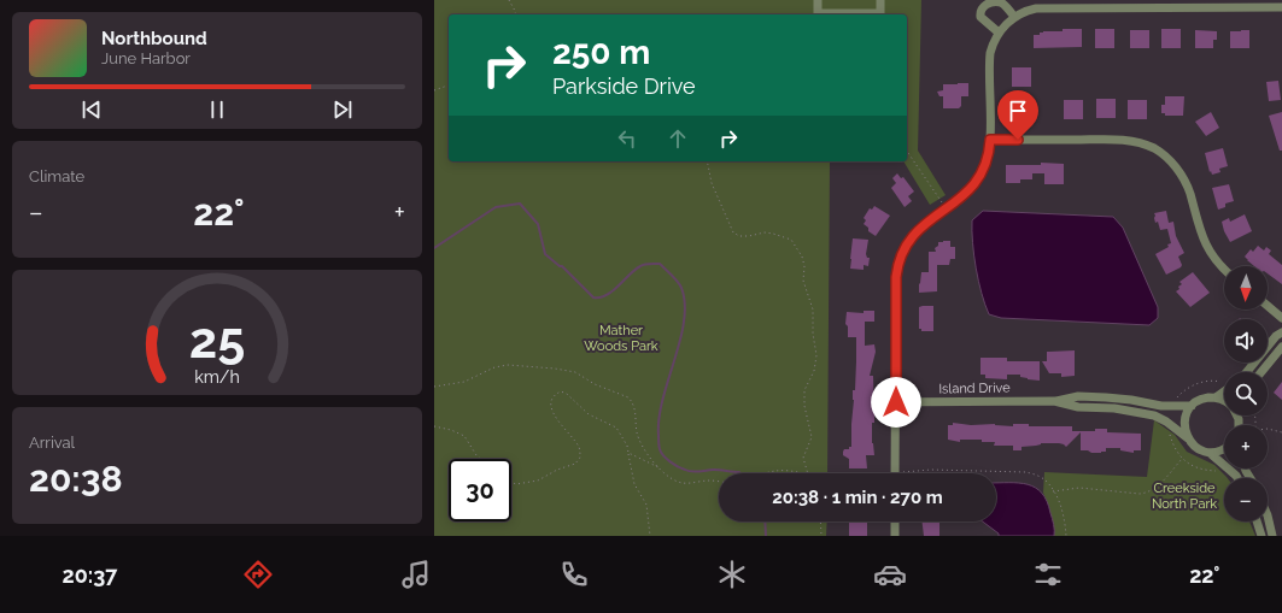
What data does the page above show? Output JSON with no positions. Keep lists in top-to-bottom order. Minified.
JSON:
{"streets":{"street":["Island Drive"]},"parks":["Mather Woods Park","Creekside North Park"],"north":"bottom","page":{"turn":["250 m","Parkside Drive"],"song":["Northbound","June Harbor"],"tile":["Climate",["Arrival","20:38"]],"heat":["−","22°","+"],"map_buttons":["+","−"],"limit":"30","trip":"20:38 · 1 min · 270 m","tabs":["20:37","22°"],"gauge":["25","km/h"]}}
